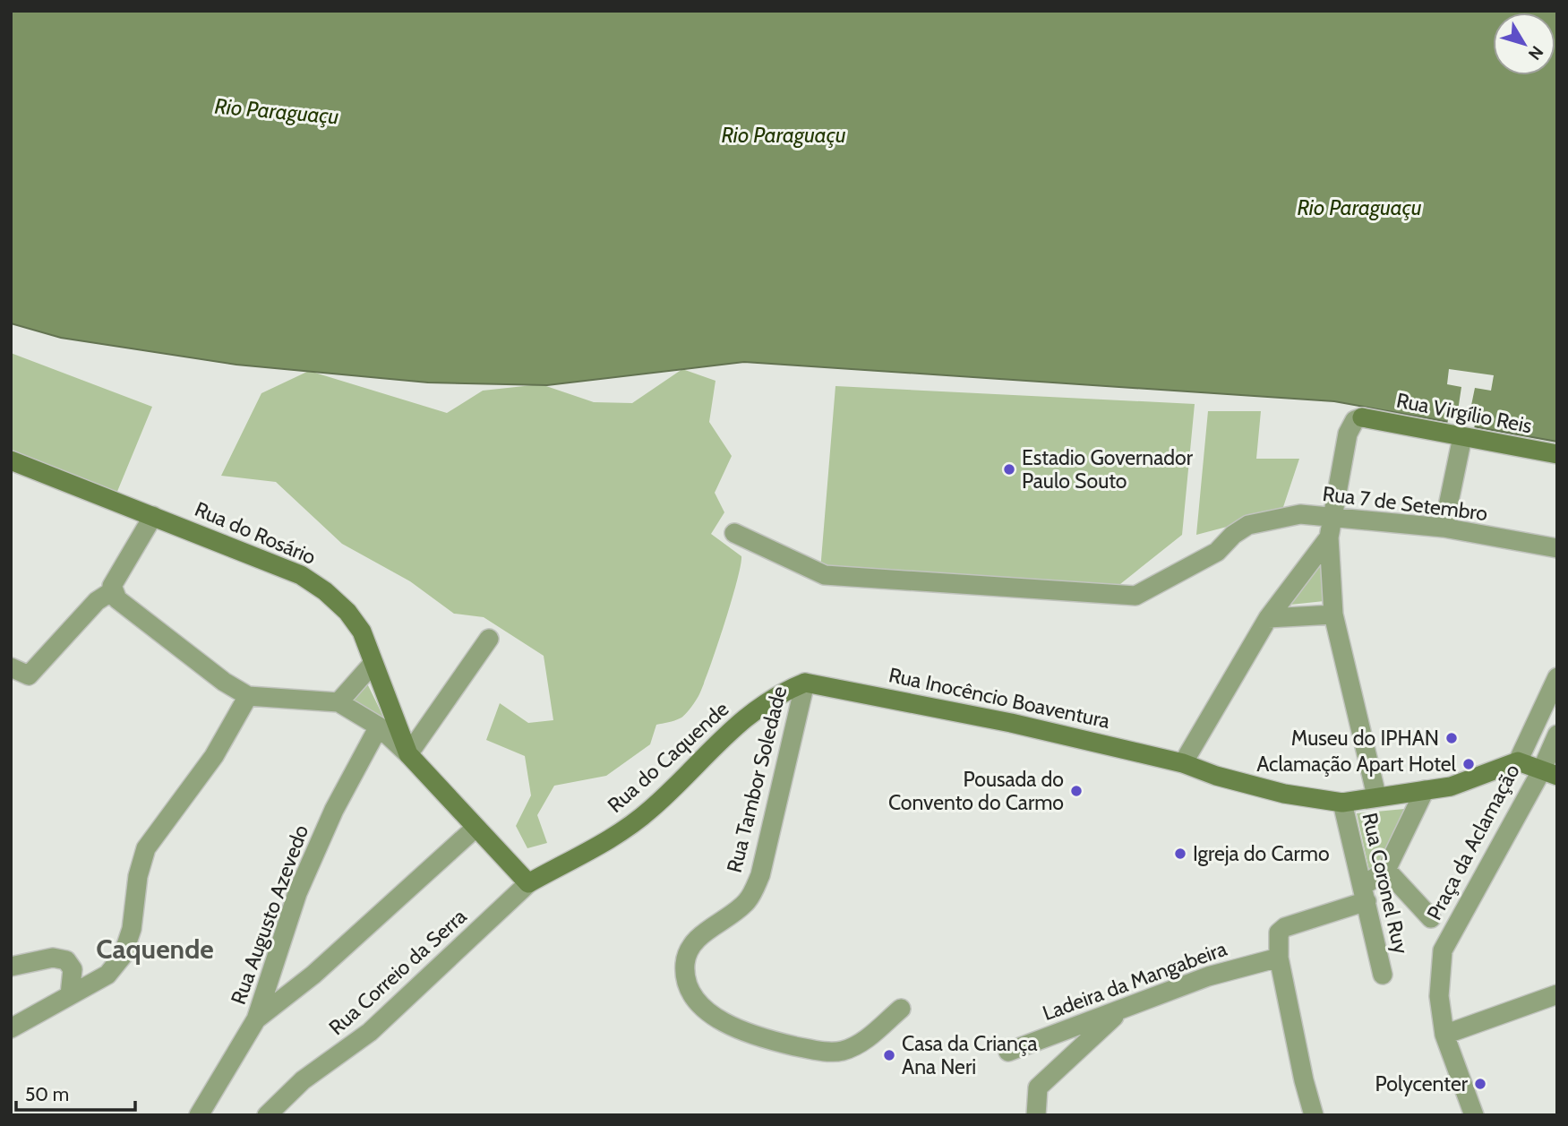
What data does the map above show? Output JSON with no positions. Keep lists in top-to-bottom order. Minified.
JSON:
{"streets":{"street":["Rua Virgílio Reis","Rua 7 de Setembro","Rua do Rosário","Rua Inocêncio Boaventura","Rua do Caquende","Rua Tambor Soledade","Praça da Aclamação","Rua Coronel Ruy","Rua Augusto Azevedo","Rua Correio da Serra","Ladeira da Mangabeira"]},"crossings":[["Rua Virgílio Reis","Rua 7 de Setembro"],["Rua Inocêncio Boaventura","Rua do Caquende"],["Rua Inocêncio Boaventura","Rua Tambor Soledade"],["Rua Inocêncio Boaventura","Praça da Aclamação"],["Rua Inocêncio Boaventura","Rua Coronel Ruy"],["Rua do Caquende","Rua Tambor Soledade"],["Rua do Caquende","Rua Correio da Serra"],["Praça da Aclamação","Rua Coronel Ruy"]],"districts":["Caquende"],"water":["Rio Paraguaçu"],"places":["Estadio Governador Paulo Souto","Museu do IPHAN","Aclamação Apart Hotel","Pousada do Convento do Carmo","Igreja do Carmo","Casa da Criança Ana Neri","Polycenter"],"scale_bar":"50 m","north":"bottom right"}
